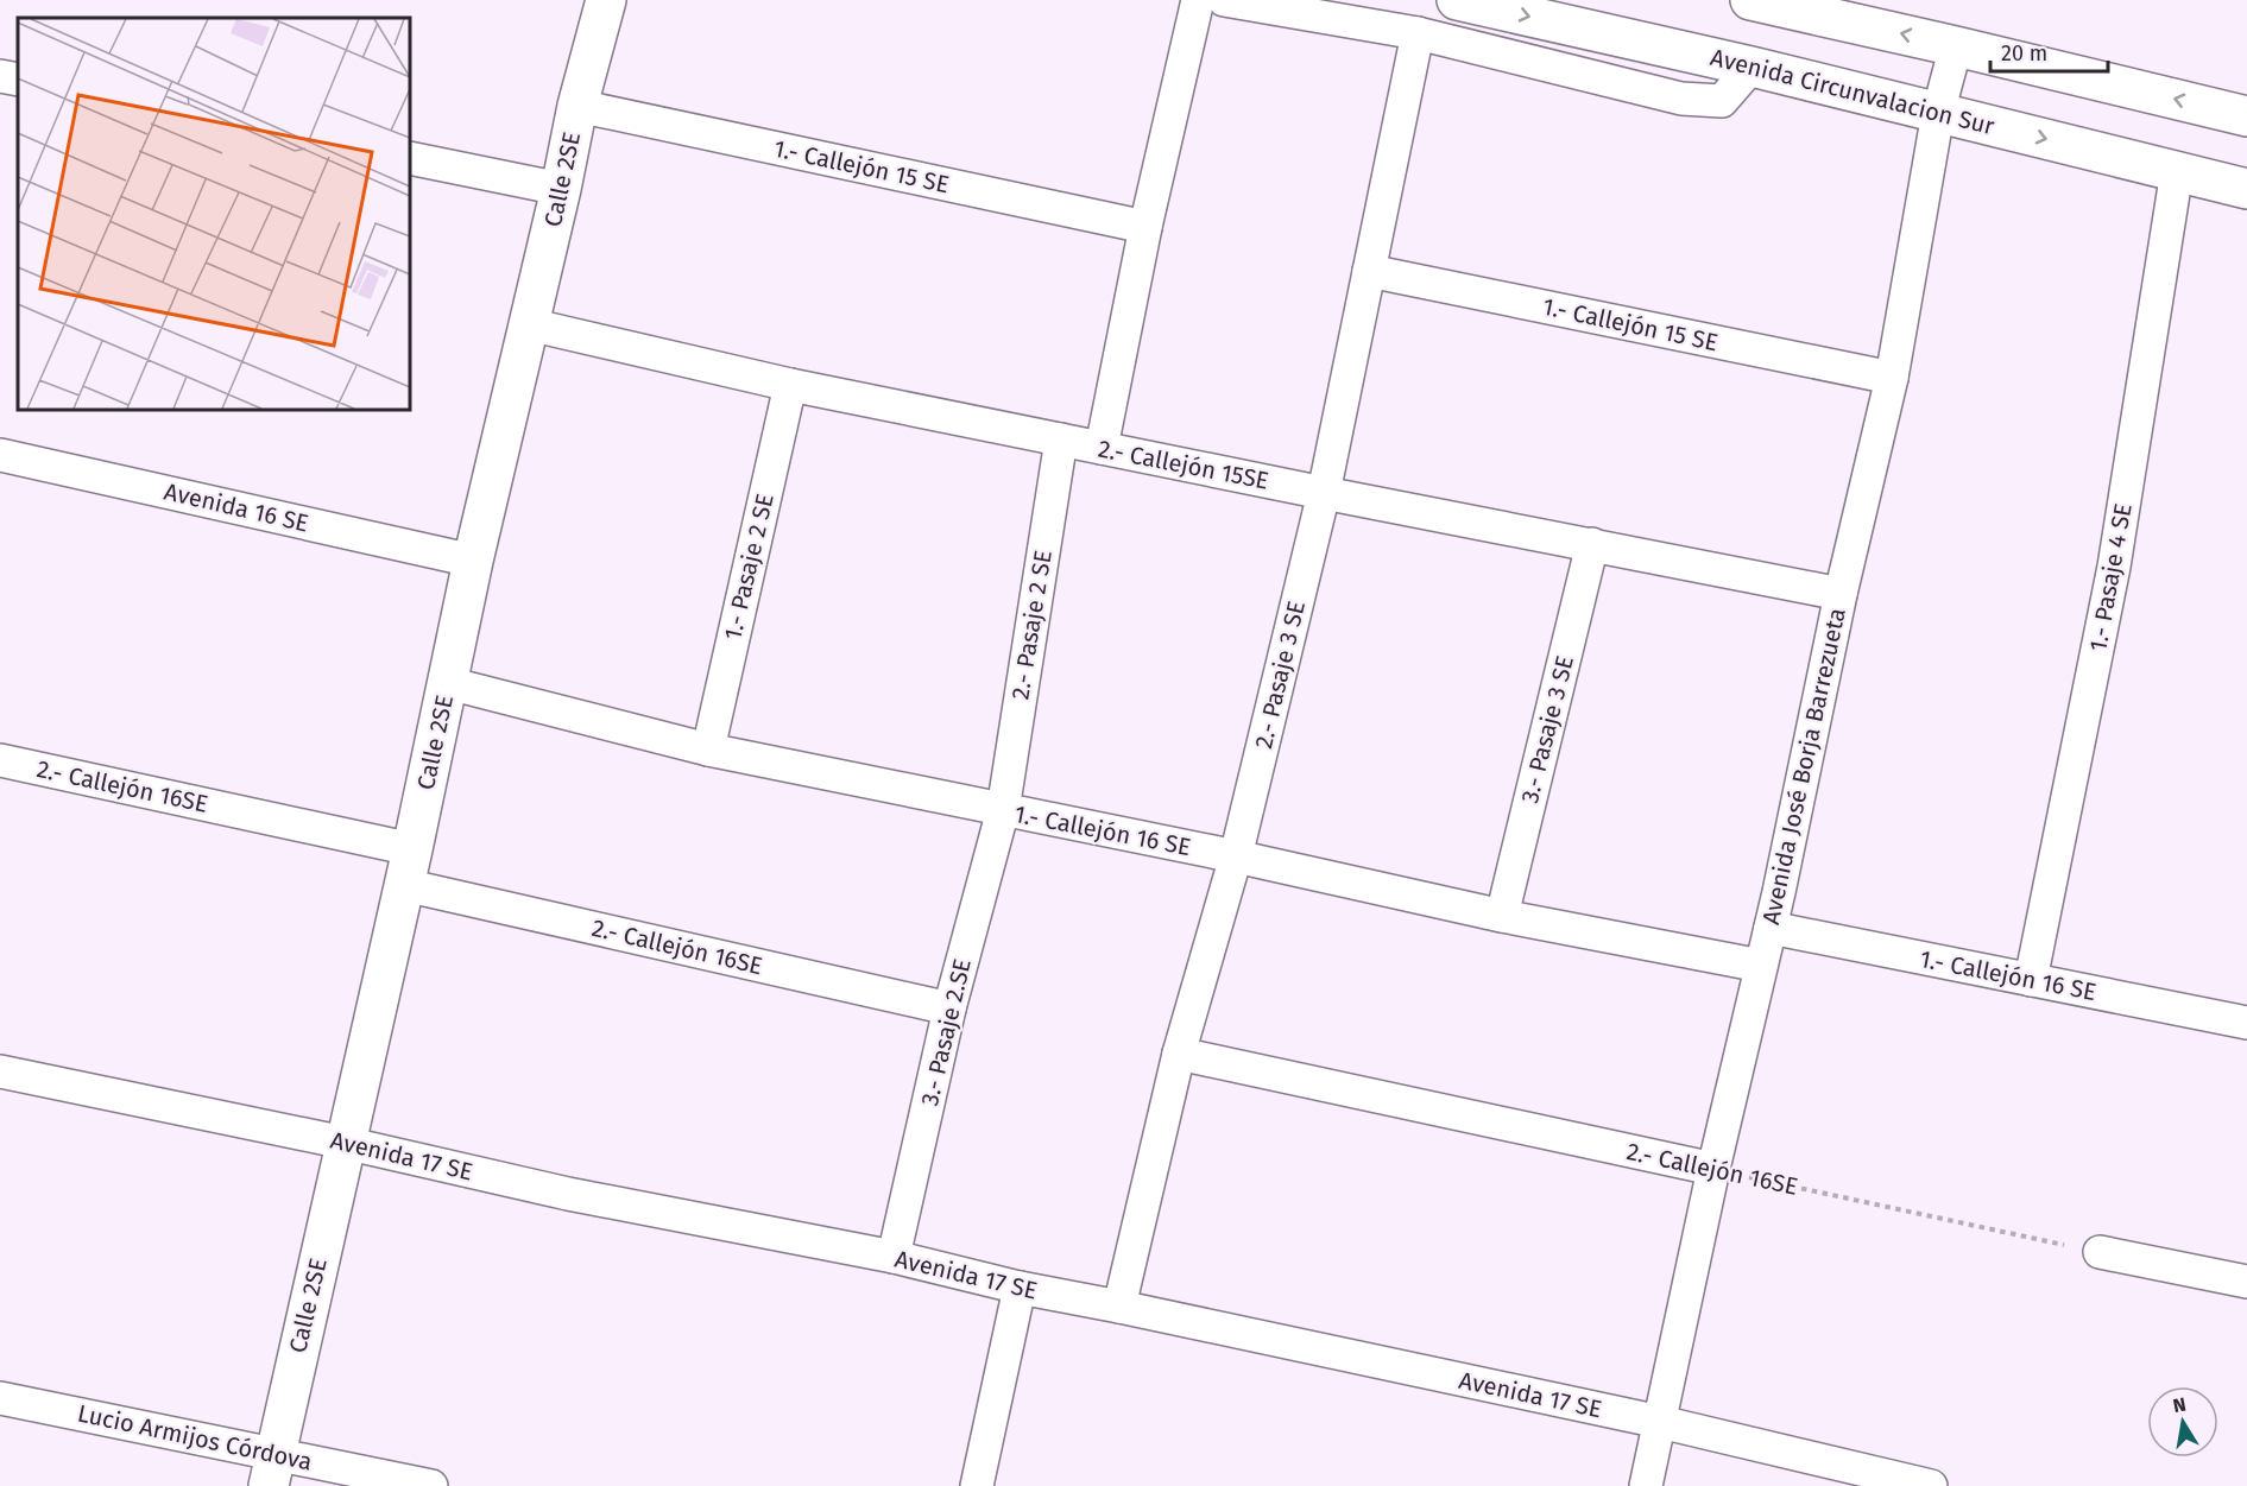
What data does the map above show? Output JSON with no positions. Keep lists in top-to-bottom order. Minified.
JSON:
{"streets":{"street":["Avenida Circunvalacion Sur","1.- Callejón 15 SE","Calle 2SE","2.- Callejón 15SE","Avenida 16 SE","1.- Pasaje 2 SE","1.- Pasaje 4 SE","2.- Pasaje 2 SE","2.- Pasaje 3 SE","3.- Pasaje 3 SE","Avenida José Borja Barrezueta","2.- Callejón 16SE","1.- Callejón 16 SE","3.- Pasaje 2.SE","Avenida 17 SE","Lucio Armijos Córdova"]},"crossings":[["Avenida Circunvalacion Sur","1.- Pasaje 4 SE"],["Avenida Circunvalacion Sur","Avenida José Borja Barrezueta"],["1.- Callejón 15 SE","Calle 2SE"],["1.- Callejón 15 SE","2.- Pasaje 3 SE"],["1.- Callejón 15 SE","Avenida José Borja Barrezueta"],["Calle 2SE","2.- Callejón 15SE"],["Calle 2SE","Avenida 16 SE"],["Calle 2SE","2.- Callejón 16SE"],["Calle 2SE","1.- Callejón 16 SE"],["Calle 2SE","Avenida 17 SE"],["Calle 2SE","Lucio Armijos Córdova"],["2.- Callejón 15SE","1.- Pasaje 2 SE"],["2.- Callejón 15SE","2.- Pasaje 2 SE"],["2.- Callejón 15SE","2.- Pasaje 3 SE"],["2.- Callejón 15SE","3.- Pasaje 3 SE"],["2.- Callejón 15SE","Avenida José Borja Barrezueta"],["1.- Pasaje 2 SE","1.- Callejón 16 SE"],["1.- Pasaje 4 SE","1.- Callejón 16 SE"],["2.- Pasaje 2 SE","1.- Callejón 16 SE"],["2.- Pasaje 2 SE","3.- Pasaje 2.SE"],["2.- Pasaje 3 SE","2.- Callejón 16SE"],["2.- Pasaje 3 SE","1.- Callejón 16 SE"],["2.- Pasaje 3 SE","Avenida 17 SE"],["3.- Pasaje 3 SE","1.- Callejón 16 SE"],["Avenida José Borja Barrezueta","2.- Callejón 16SE"],["Avenida José Borja Barrezueta","1.- Callejón 16 SE"],["Avenida José Borja Barrezueta","Avenida 17 SE"],["2.- Callejón 16SE","3.- Pasaje 2.SE"],["1.- Callejón 16 SE","3.- Pasaje 2.SE"],["3.- Pasaje 2.SE","Avenida 17 SE"]],"scale_bar":"20 m","north":"top"}
